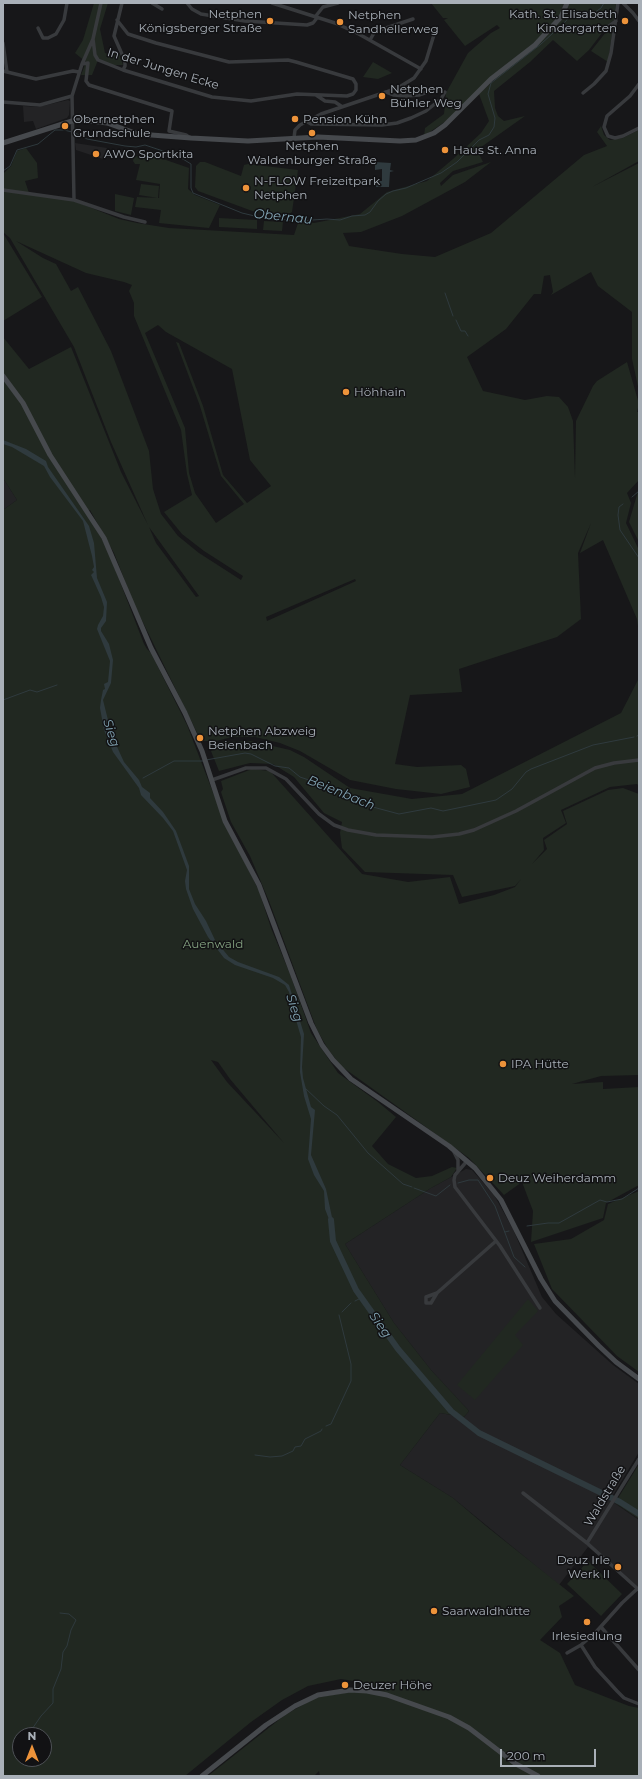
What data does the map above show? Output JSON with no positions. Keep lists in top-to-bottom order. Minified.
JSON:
{"streets":{"street":["In der Jungen Ecke","Waldstraße"]},"water":["Obernau","Sieg","Beienbach"],"parks":["Auenwald"],"places":["Netphen Königsberger Straße","Kath. St. Elisabeth Kindergarten","Netphen Sandhellerweg","Netphen Bühler Weg","Pension Kühn","Obernetphen Grundschule","Netphen Waldenburger Straße","Haus St. Anna","AWO Sportkita","N-FLOW Freizeitpark Netphen","Höhhain","Netphen Abzweig Beienbach","IPA Hütte","Deuz Weiherdamm","Deuz Irle Werk II","Saarwaldhütte","Irlesiedlung","Deuzer Höhe"],"scale_bar":"200 m","north":"top"}
